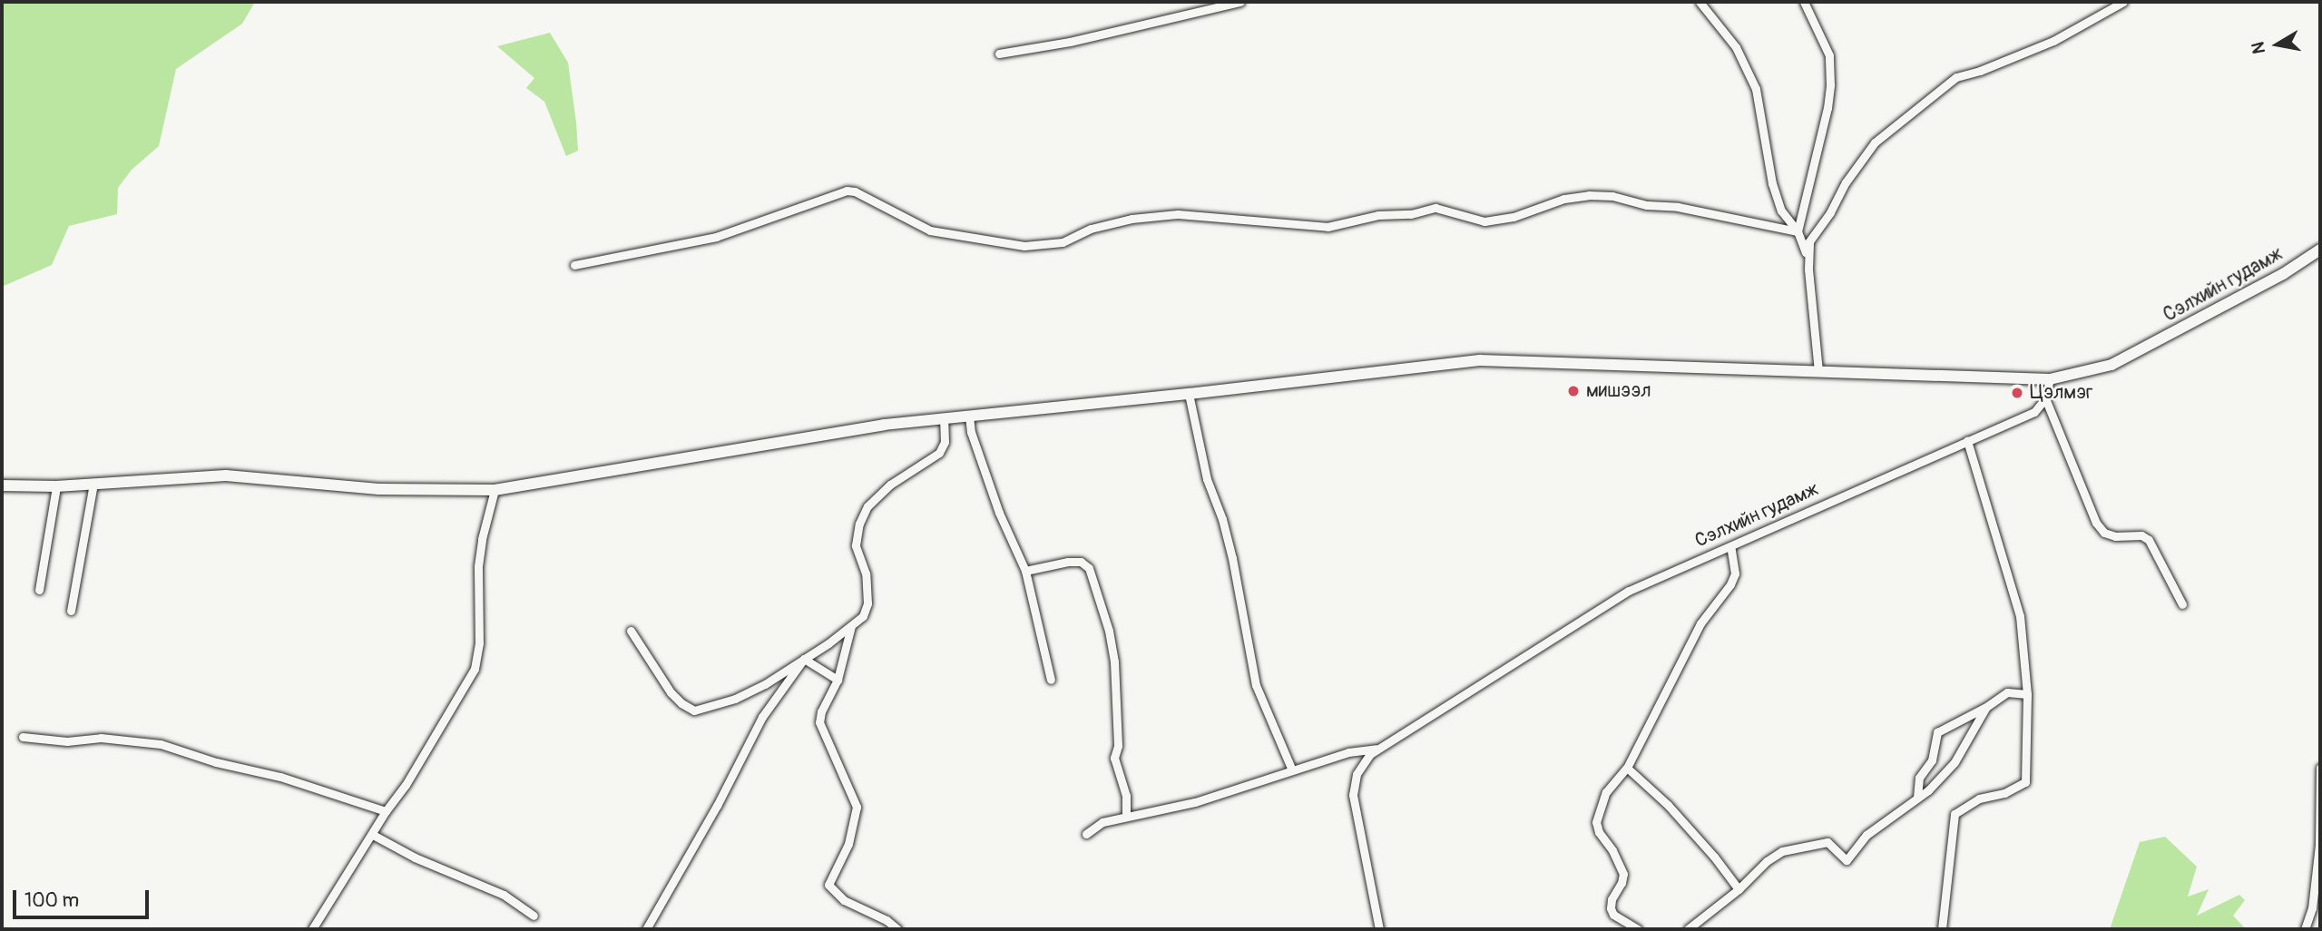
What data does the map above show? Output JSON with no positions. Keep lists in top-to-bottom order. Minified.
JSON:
{"streets":{"main road":["Сэлхийн гудамж"]},"places":["мишээл","Цэлмэг"],"scale_bar":"100 m","north":"left"}
